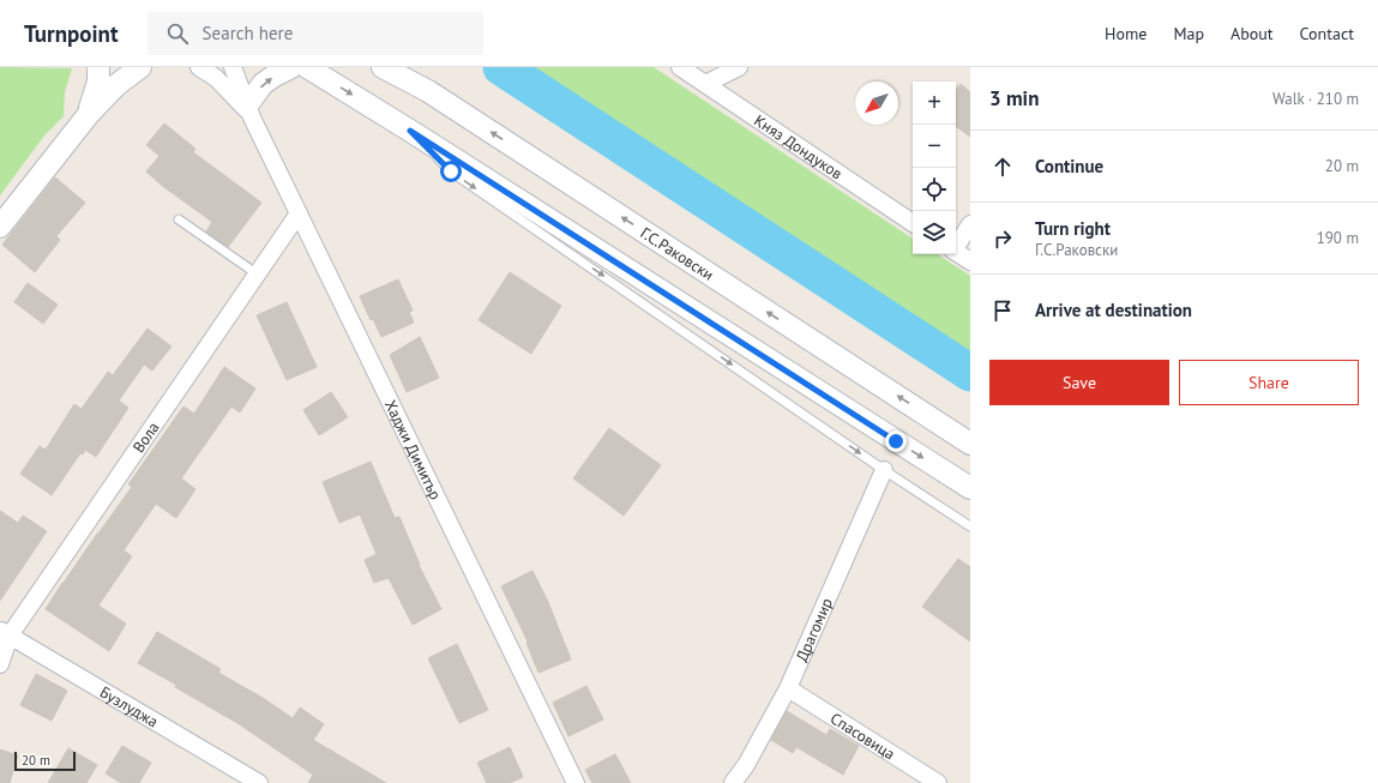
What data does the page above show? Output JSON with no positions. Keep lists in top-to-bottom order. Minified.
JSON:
{"streets":{"street":["Княз Дондуков","Г.С.Раковски","Вола","Хаджи Димитър","Драгомир","Бузлуджа","Спасовица"]},"crossings":[["Вола","Хаджи Димитър"],["Вола","Бузлуджа"],["Драгомир","Спасовица"]],"scale_bar":"20 m","north":"bottom left","page":{"header":"Turnpoint","search":"Search here","nav":["Home","Map","About","Contact"],"heading":["3 min","Walk · 210 m"],"map_buttons":["+","−"],"list":[["Continue","20 m"],["Turn right","Г.С.Раковски","190 m"],"Arrive at destination"],"buttons":["Save","Share"],"scale":"20 m"}}
